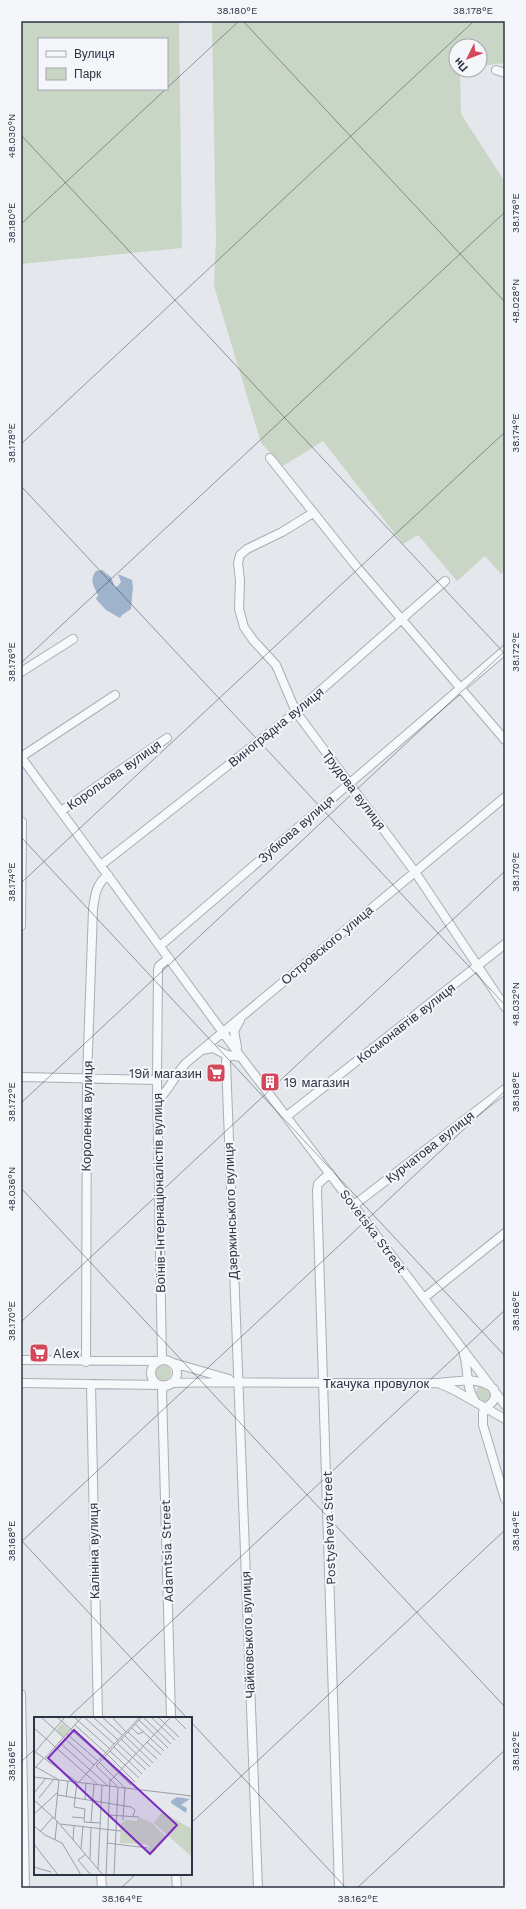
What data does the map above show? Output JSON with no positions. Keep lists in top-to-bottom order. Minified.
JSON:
{"streets":{"street":["Виноградна вулиця","Корольова вулиця","Трудова вулиця","Зубкова вулиця","Островского улица","Космонавтів вулиця","Короленка вулиця","Курчатова вулиця","Воїнів-Інтернаціоналістів вулиця","Дзержинського вулиця","Sovetska Street","Ткачука провулок","Postysheva Street","Калініна вулиця","Adamtsia Street","Чайковського вулиця"]},"crossings":[["Виноградна вулиця","Трудова вулиця"],["Виноградна вулиця","Sovetska Street"],["Корольова вулиця","Sovetska Street"],["Трудова вулиця","Зубкова вулиця"],["Трудова вулиця","Островского улица"],["Трудова вулиця","Космонавтів вулиця"],["Зубкова вулиця","Sovetska Street"],["Островского улица","Воїнів-Інтернаціоналістів вулиця"],["Островского улица","Sovetska Street"],["Космонавтів вулиця","Sovetska Street"],["Короленка вулиця","Sovetska Street"],["Курчатова вулиця","Sovetska Street"],["Воїнів-Інтернаціоналістів вулиця","Sovetska Street"],["Воїнів-Інтернаціоналістів вулиця","Adamtsia Street"],["Дзержинського вулиця","Ткачука провулок"],["Дзержинського вулиця","Чайковського вулиця"],["Sovetska Street","Postysheva Street"],["Ткачука провулок","Postysheva Street"],["Ткачука провулок","Чайковського вулиця"]],"places":{"supermarket":["19й магазин","Alex"],"building":["19 магазин"]},"legend":["Вулиця","Парк"],"north":"bottom left","coordinates":["38.180°E","38.178°E","48.030°N","38.176°E","48.028°N","38.174°E","38.172°E","38.170°E","48.032°N","38.168°E","48.036°N","38.166°E","38.164°E","38.162°E"]}
